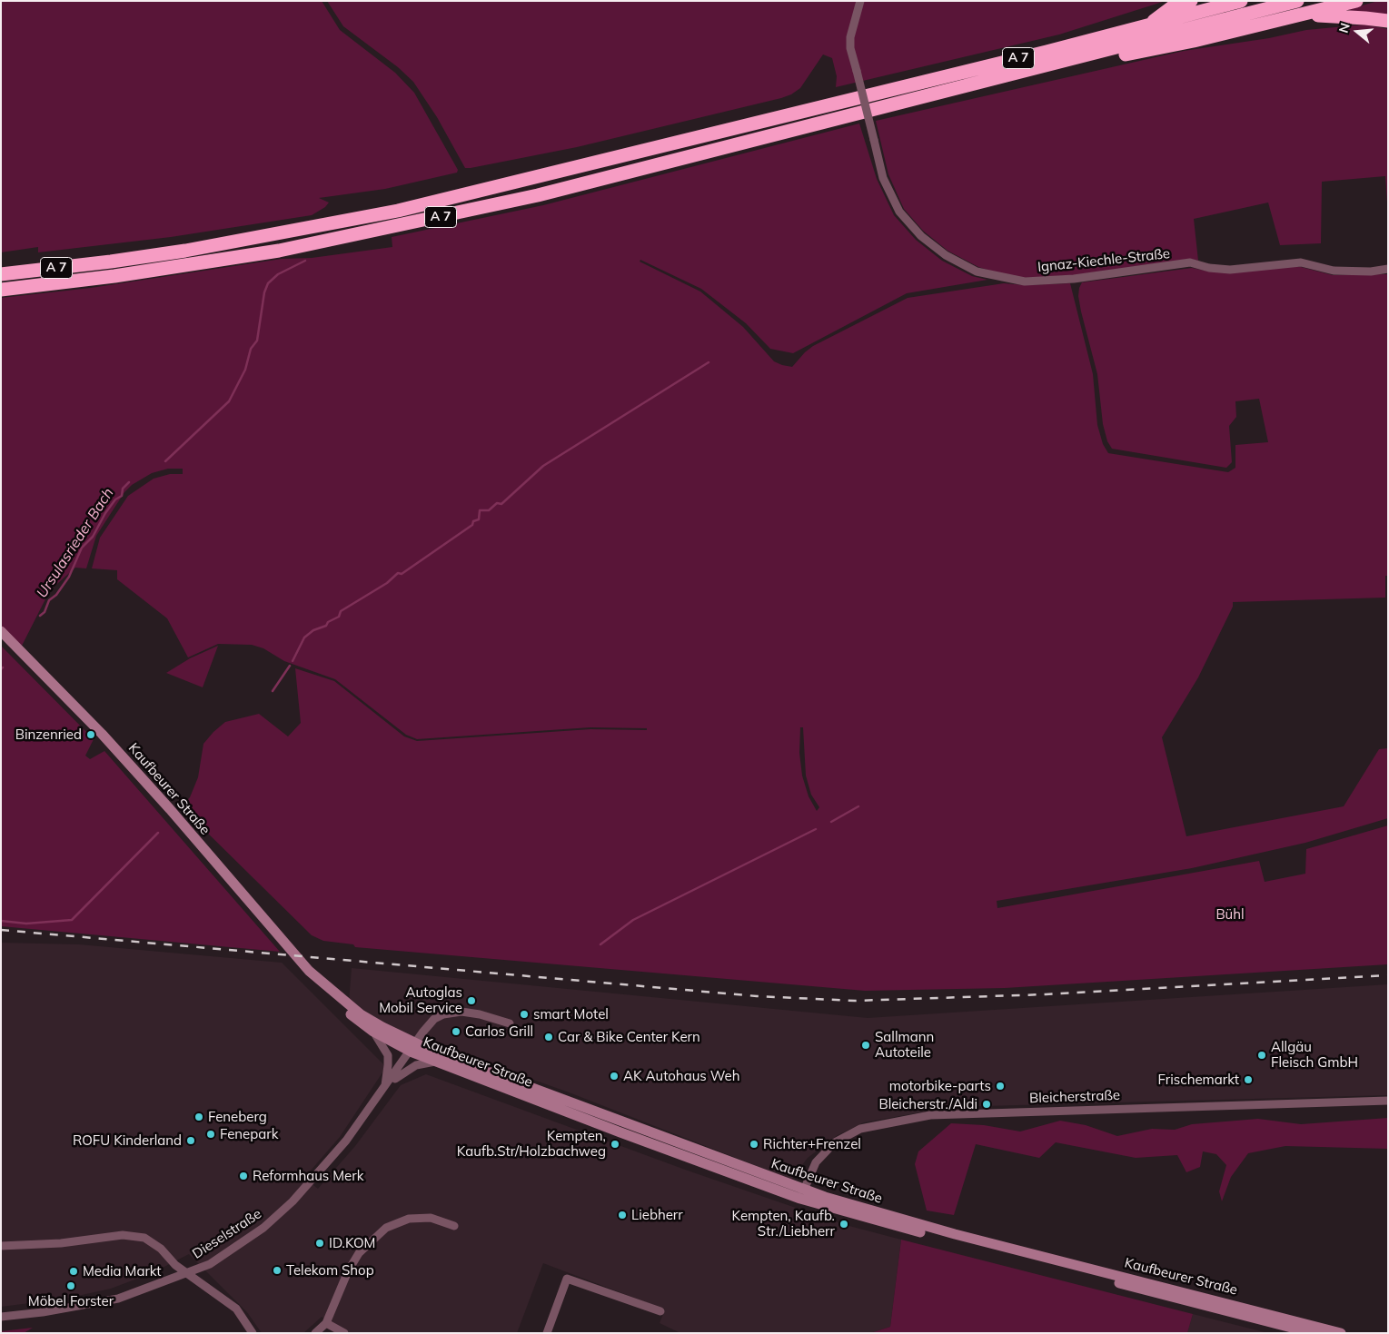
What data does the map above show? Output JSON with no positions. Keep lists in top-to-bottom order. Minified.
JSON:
{"streets":{"highway":["A 7"],"main road":["Kaufbeurer Straße"],"street":["Ignaz-Kiechle-Straße","Bleicherstraße","Dieselstraße"]},"crossings":[["Kaufbeurer Straße","Bleicherstraße"],["Kaufbeurer Straße","Dieselstraße"]],"water":["Ursulasrieder Bach"],"parks":["Bühl"],"places":["Binzenried","Autoglas Mobil Service","smart Motel","Carlos Grill","Car & Bike Center Kern","Sallmann Autoteile","Allgäu Fleisch GmbH","AK Autohaus Weh","Frischemarkt","motorbike-parts","Bleicherstr./Aldi","Feneberg","Fenepark","ROFU Kinderland","Kempten, Kaufb.Str/Holzbachweg","Richter+Frenzel","Reformhaus Merk","Liebherr","Kempten, Kaufb. Str./Liebherr","ID.KOM","Telekom Shop","Media Markt","Möbel Forster"],"north":"left"}
